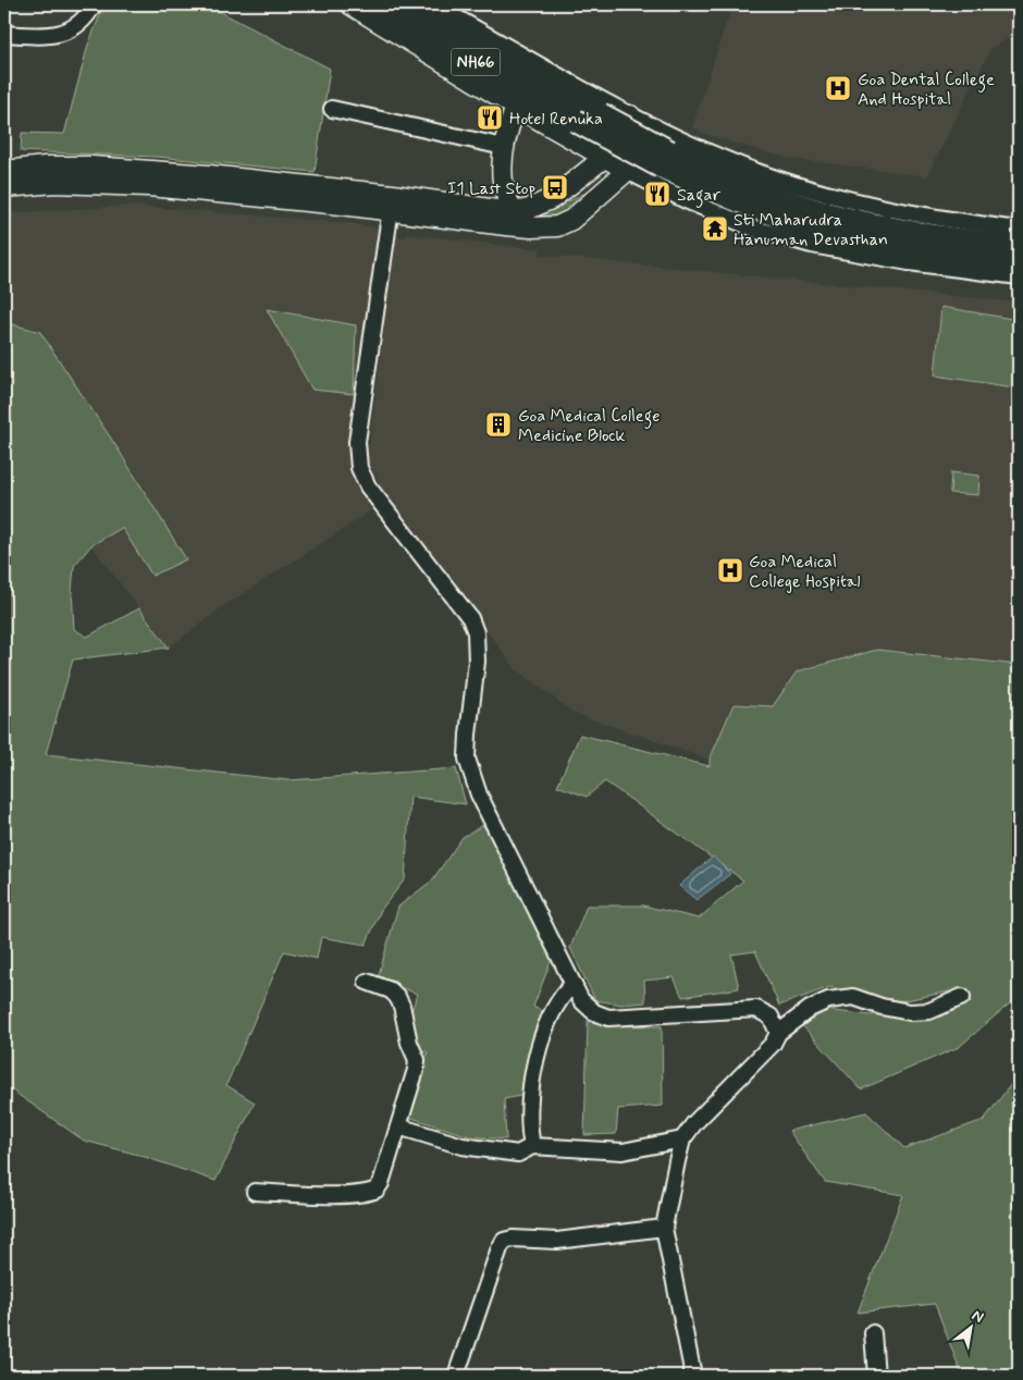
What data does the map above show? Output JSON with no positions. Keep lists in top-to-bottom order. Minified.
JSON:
{"streets":{"highway":["NH66"]},"places":{"hospital":["Goa Dental College And Hospital","Goa Medical College Hospital"],"restaurant":["Hotel Renuka","Sagar"],"bus stop":["I1 Last Stop"],"temple":["Sti Maharudra Hanuman Devasthan"],"building":["Goa Medical College Medicine Block"]},"north":"top right"}
